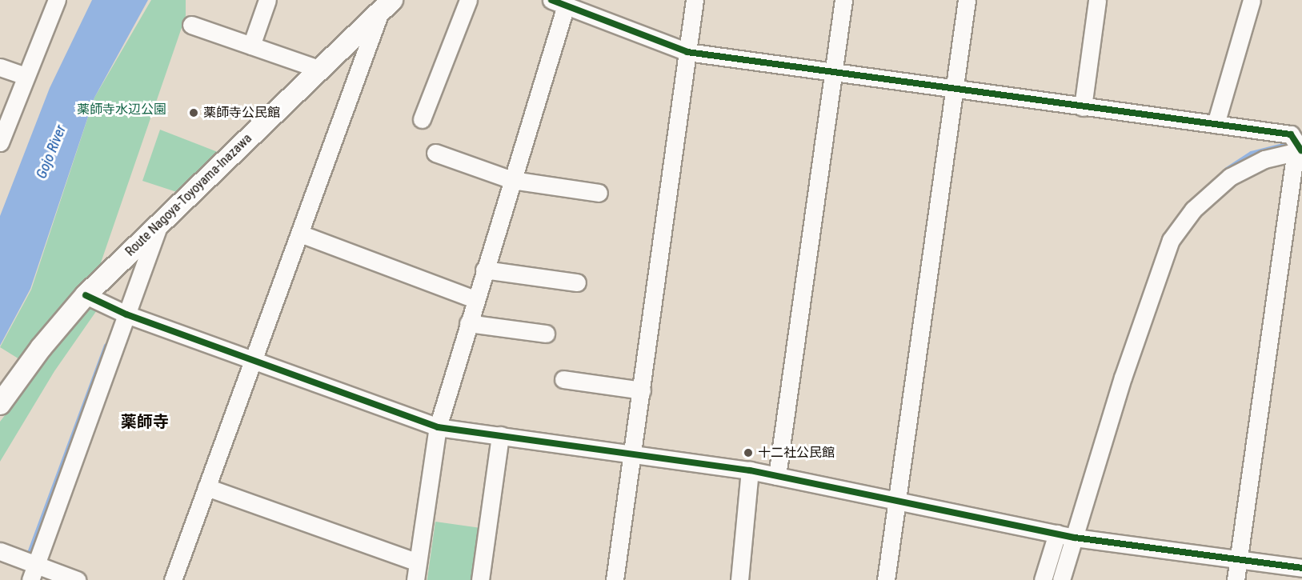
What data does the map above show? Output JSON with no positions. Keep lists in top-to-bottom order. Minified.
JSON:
{"streets":{"main road":["Route Nagoya-Toyoyama-Inazawa"]},"districts":["薬師寺"],"water":["Gojo River"],"parks":["薬師寺水辺公園"],"places":["薬師寺公民館","十二社公民館"]}
